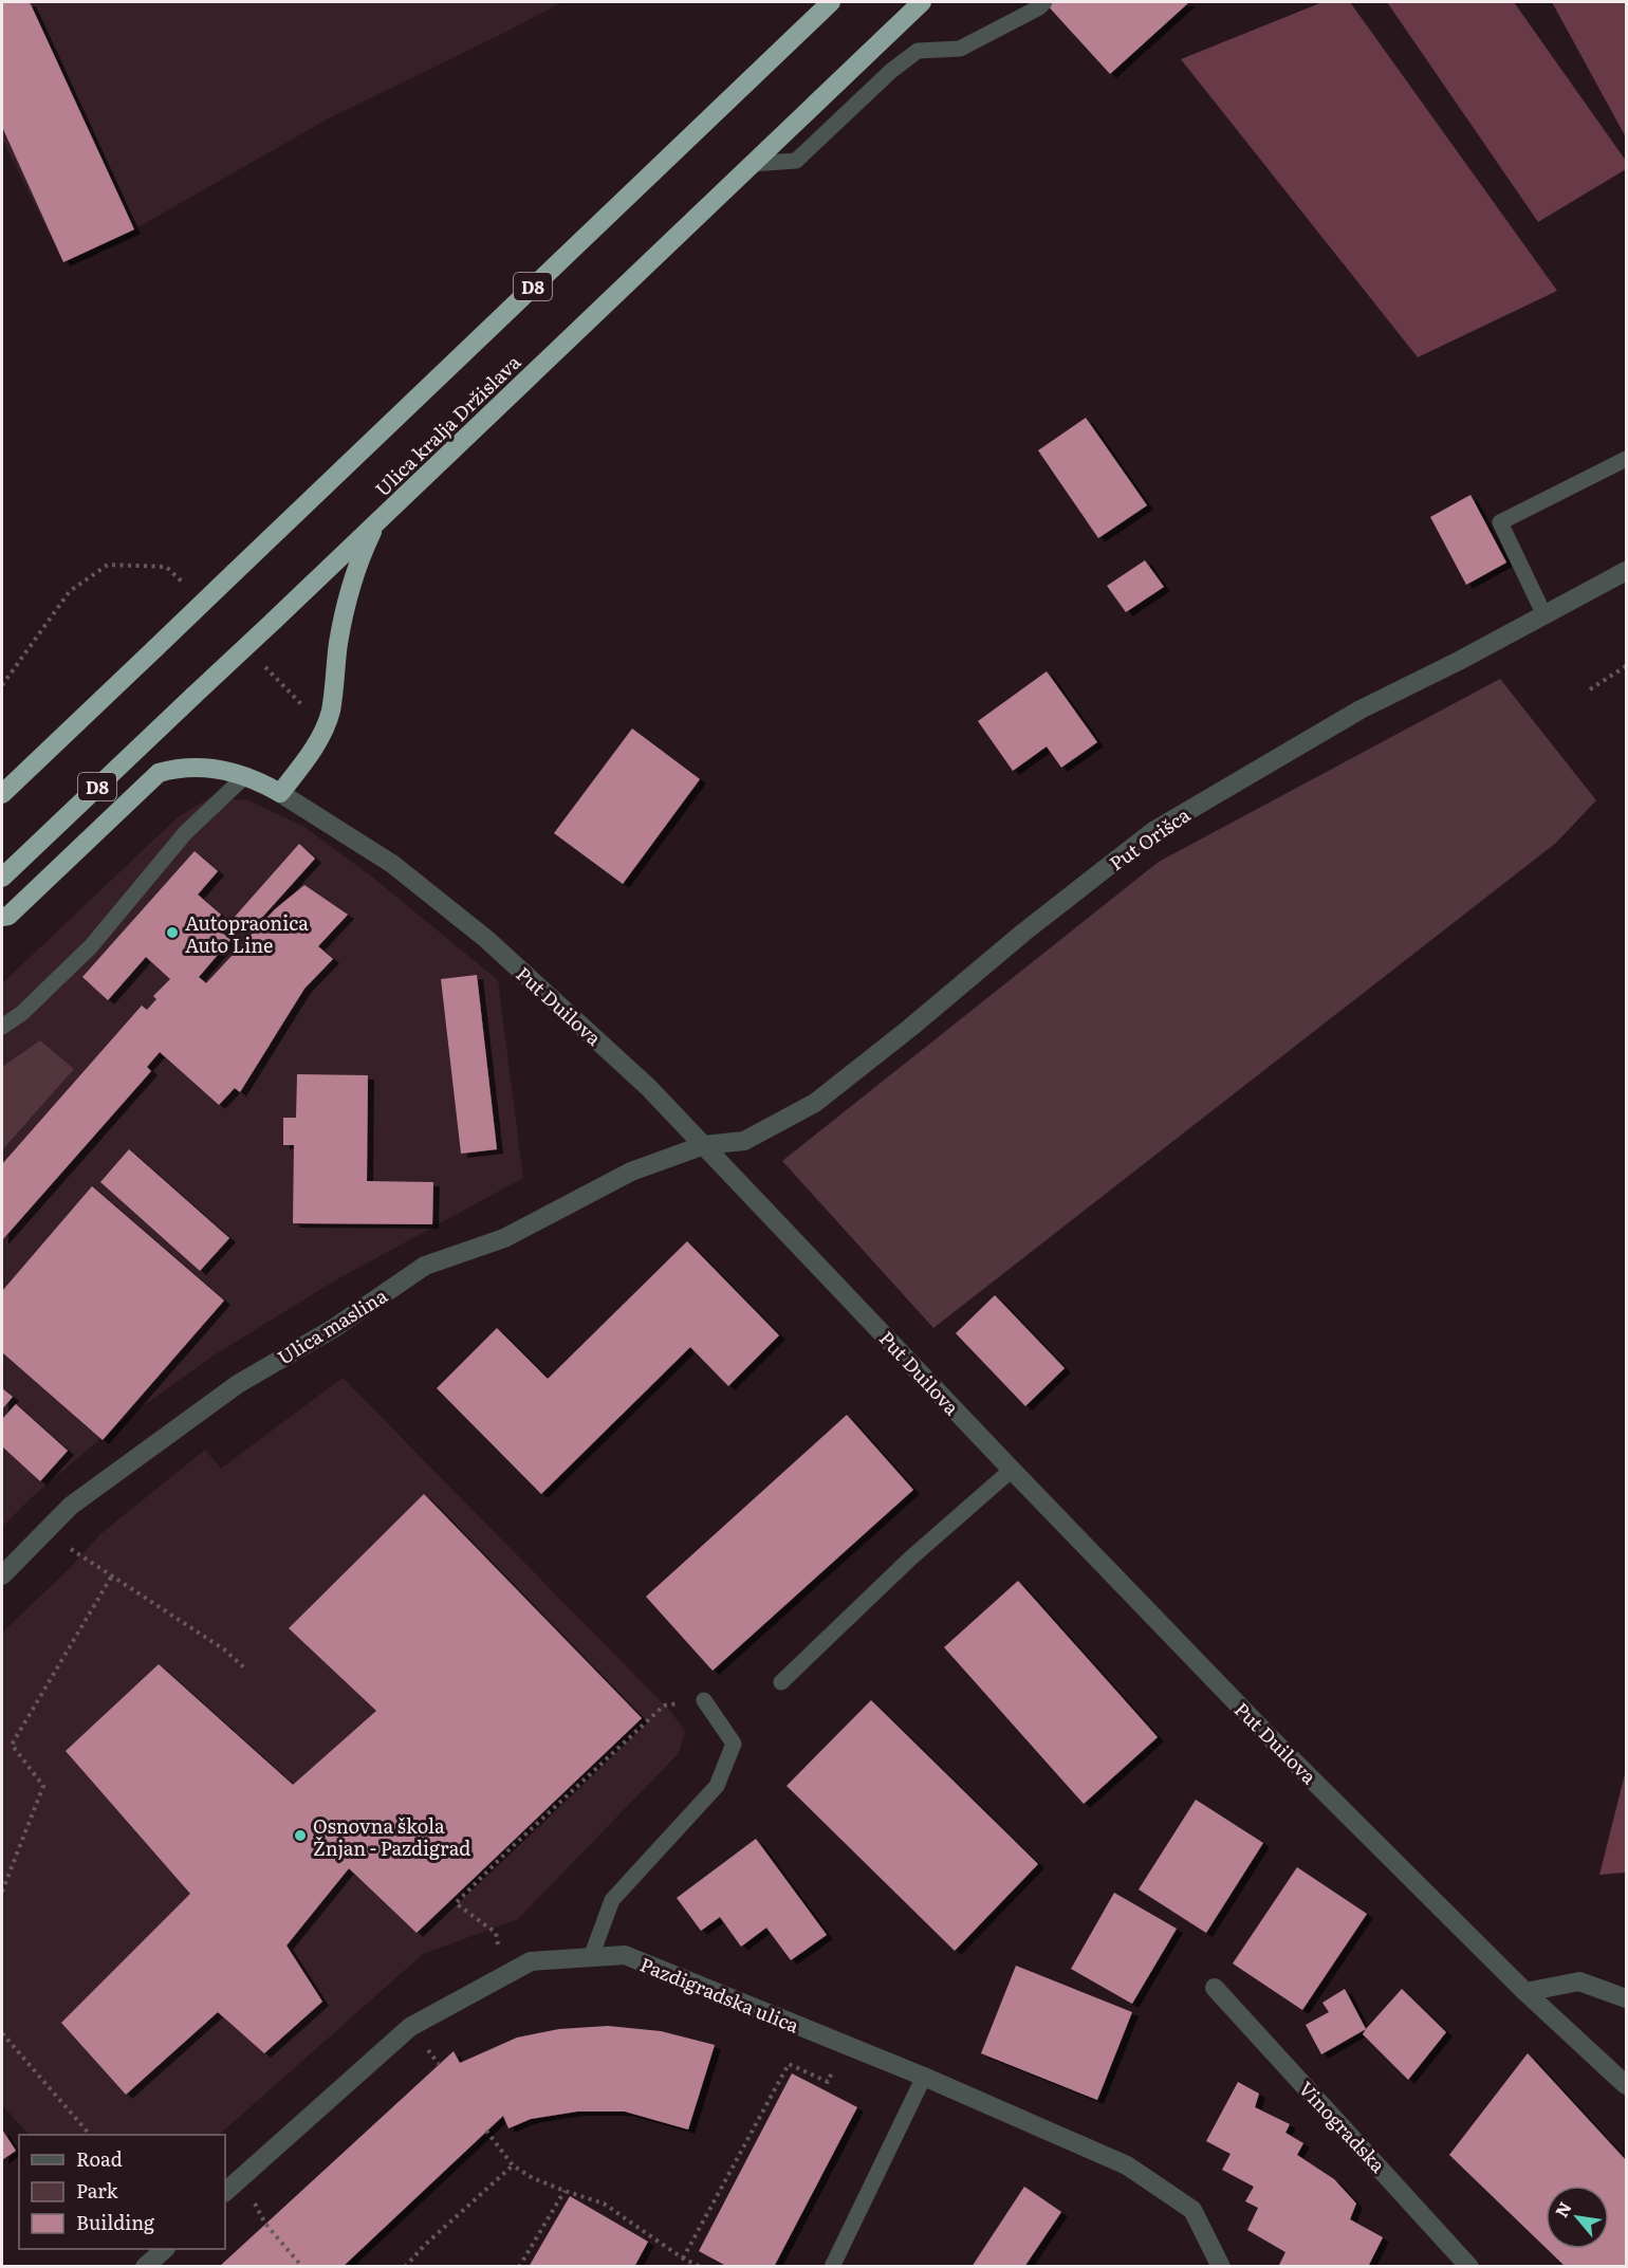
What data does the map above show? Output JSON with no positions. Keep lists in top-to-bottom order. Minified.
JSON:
{"streets":{"highway":["D8","Ulica kralja Držislava"],"street":["Put Orišca","Put Duilova","Ulica maslina","Pazdigradska ulica","Vinogradska"]},"crossings":[["Put Orišca","Put Duilova"],["Put Orišca","Ulica maslina"],["Put Duilova","Ulica maslina"]],"places":["Autopraonica Auto Line","Osnovna škola Žnjan - Pazdigrad"],"legend":["Road","Park","Building"],"north":"top left"}
